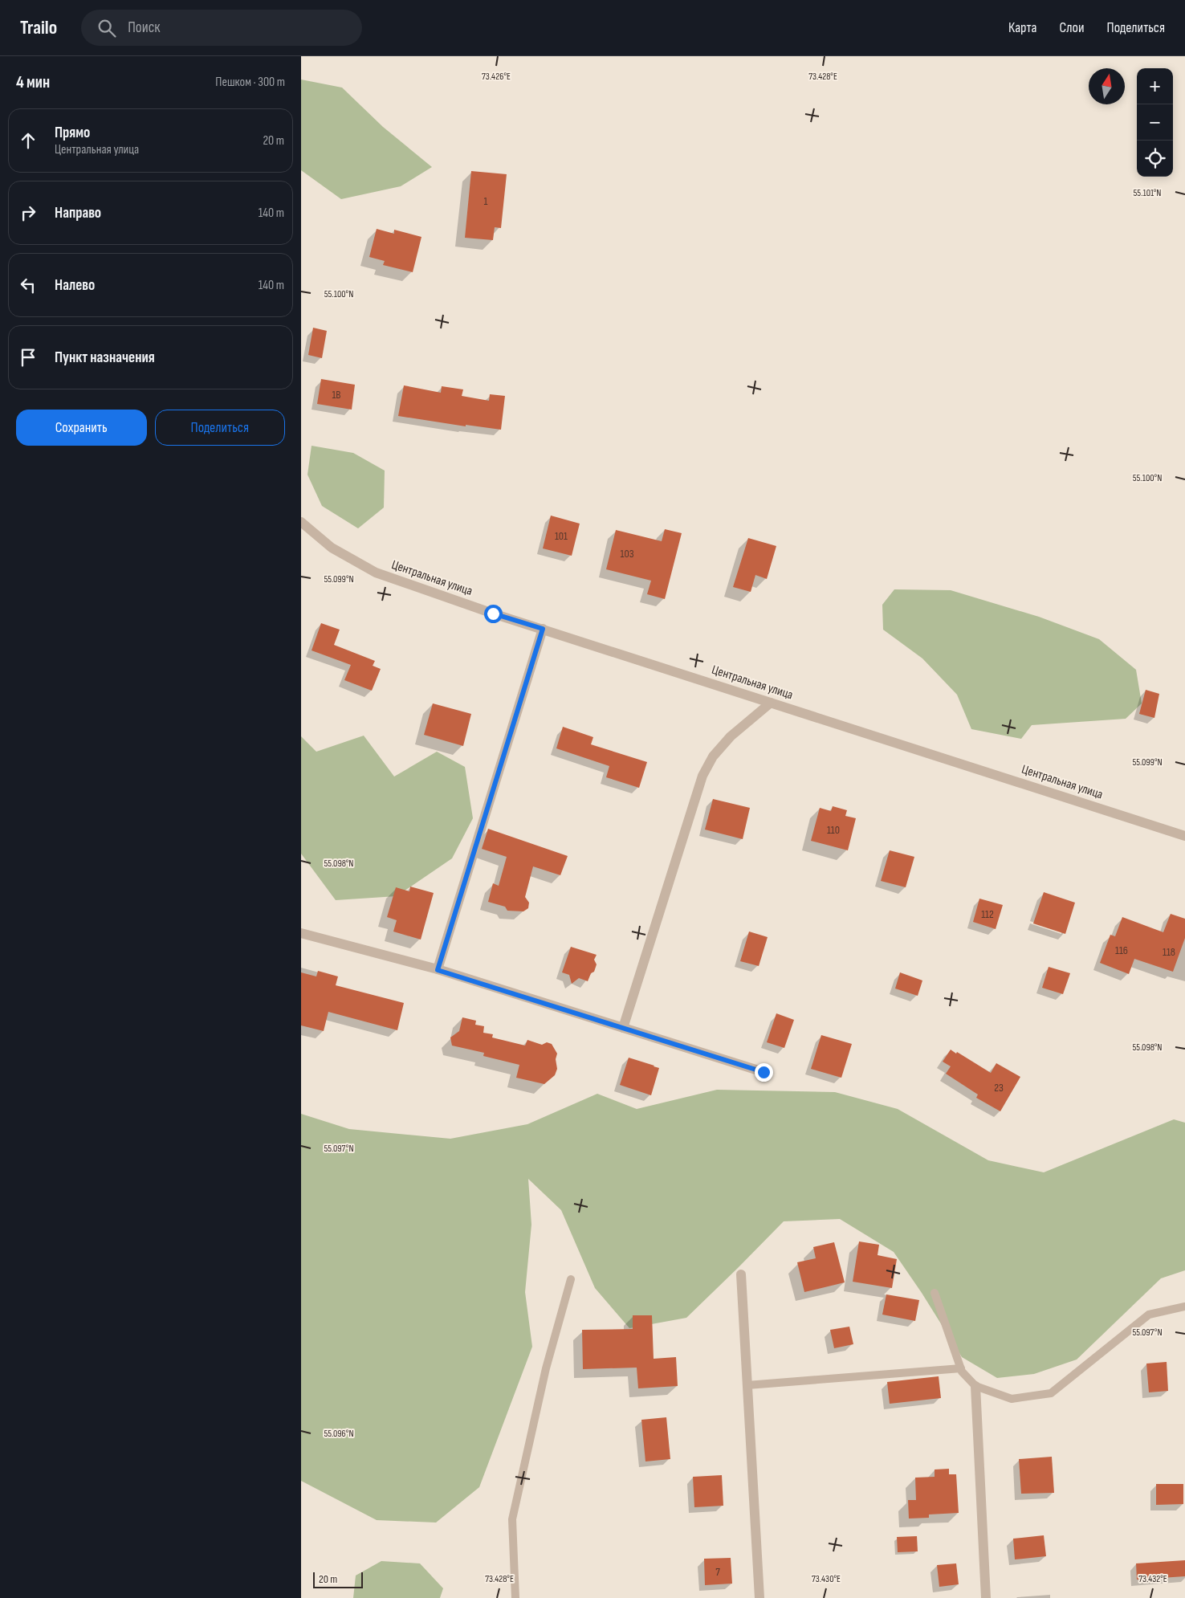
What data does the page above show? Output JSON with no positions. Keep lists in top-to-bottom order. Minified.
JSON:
{"streets":{"street":["Центральная улица"]},"house_numbers":["1","1В","101","103","110","112","116","118","23","7"],"scale_bar":"20 m","north":"top","page":{"header":"Trailo","search":"Поиск","nav":["Карта","Слои","Поделиться"],"heading":["4 мин","Пешком · 300 m"],"map_buttons":["+","−"],"list":[["Прямо","Центральная улица","20 m"],["Направо","140 m"],["Налево","140 m"],"Пункт назначения"],"buttons":["Сохранить","Поделиться"],"scale":"20 m"},"coordinates":["73.426°E","73.428°E","55.101°N","55.100°N","55.099°N","55.098°N","55.097°N","55.096°N","73.430°E","73.432°E"]}
